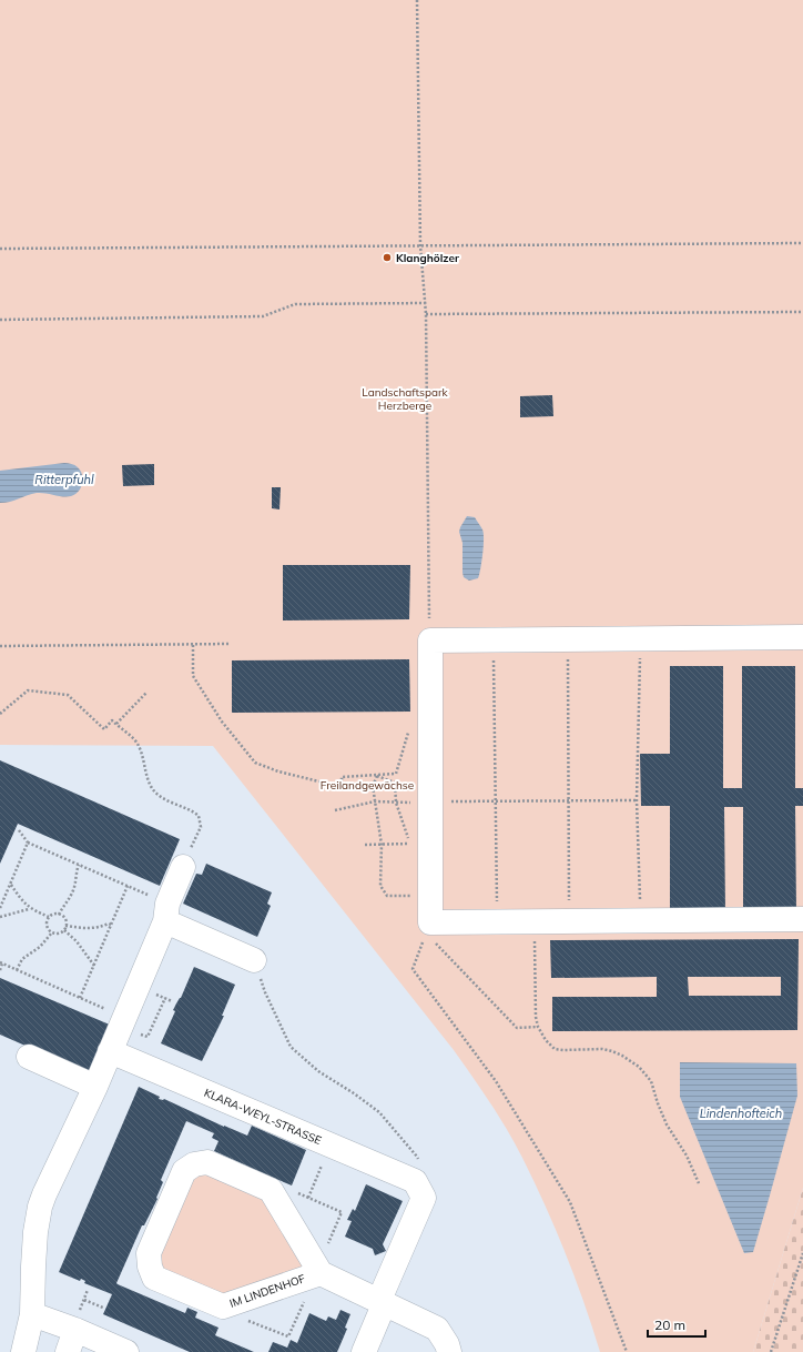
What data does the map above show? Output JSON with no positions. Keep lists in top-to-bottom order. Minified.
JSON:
{"streets":{"street":["KLARA-WEYL-STRASSE","IM LINDENHOF"]},"water":["Ritterpfuhl","Lindenhofteich"],"parks":["Landschaftspark Herzberge","Freilandgewächse"],"places":["Klanghölzer"],"scale_bar":"20 m"}
